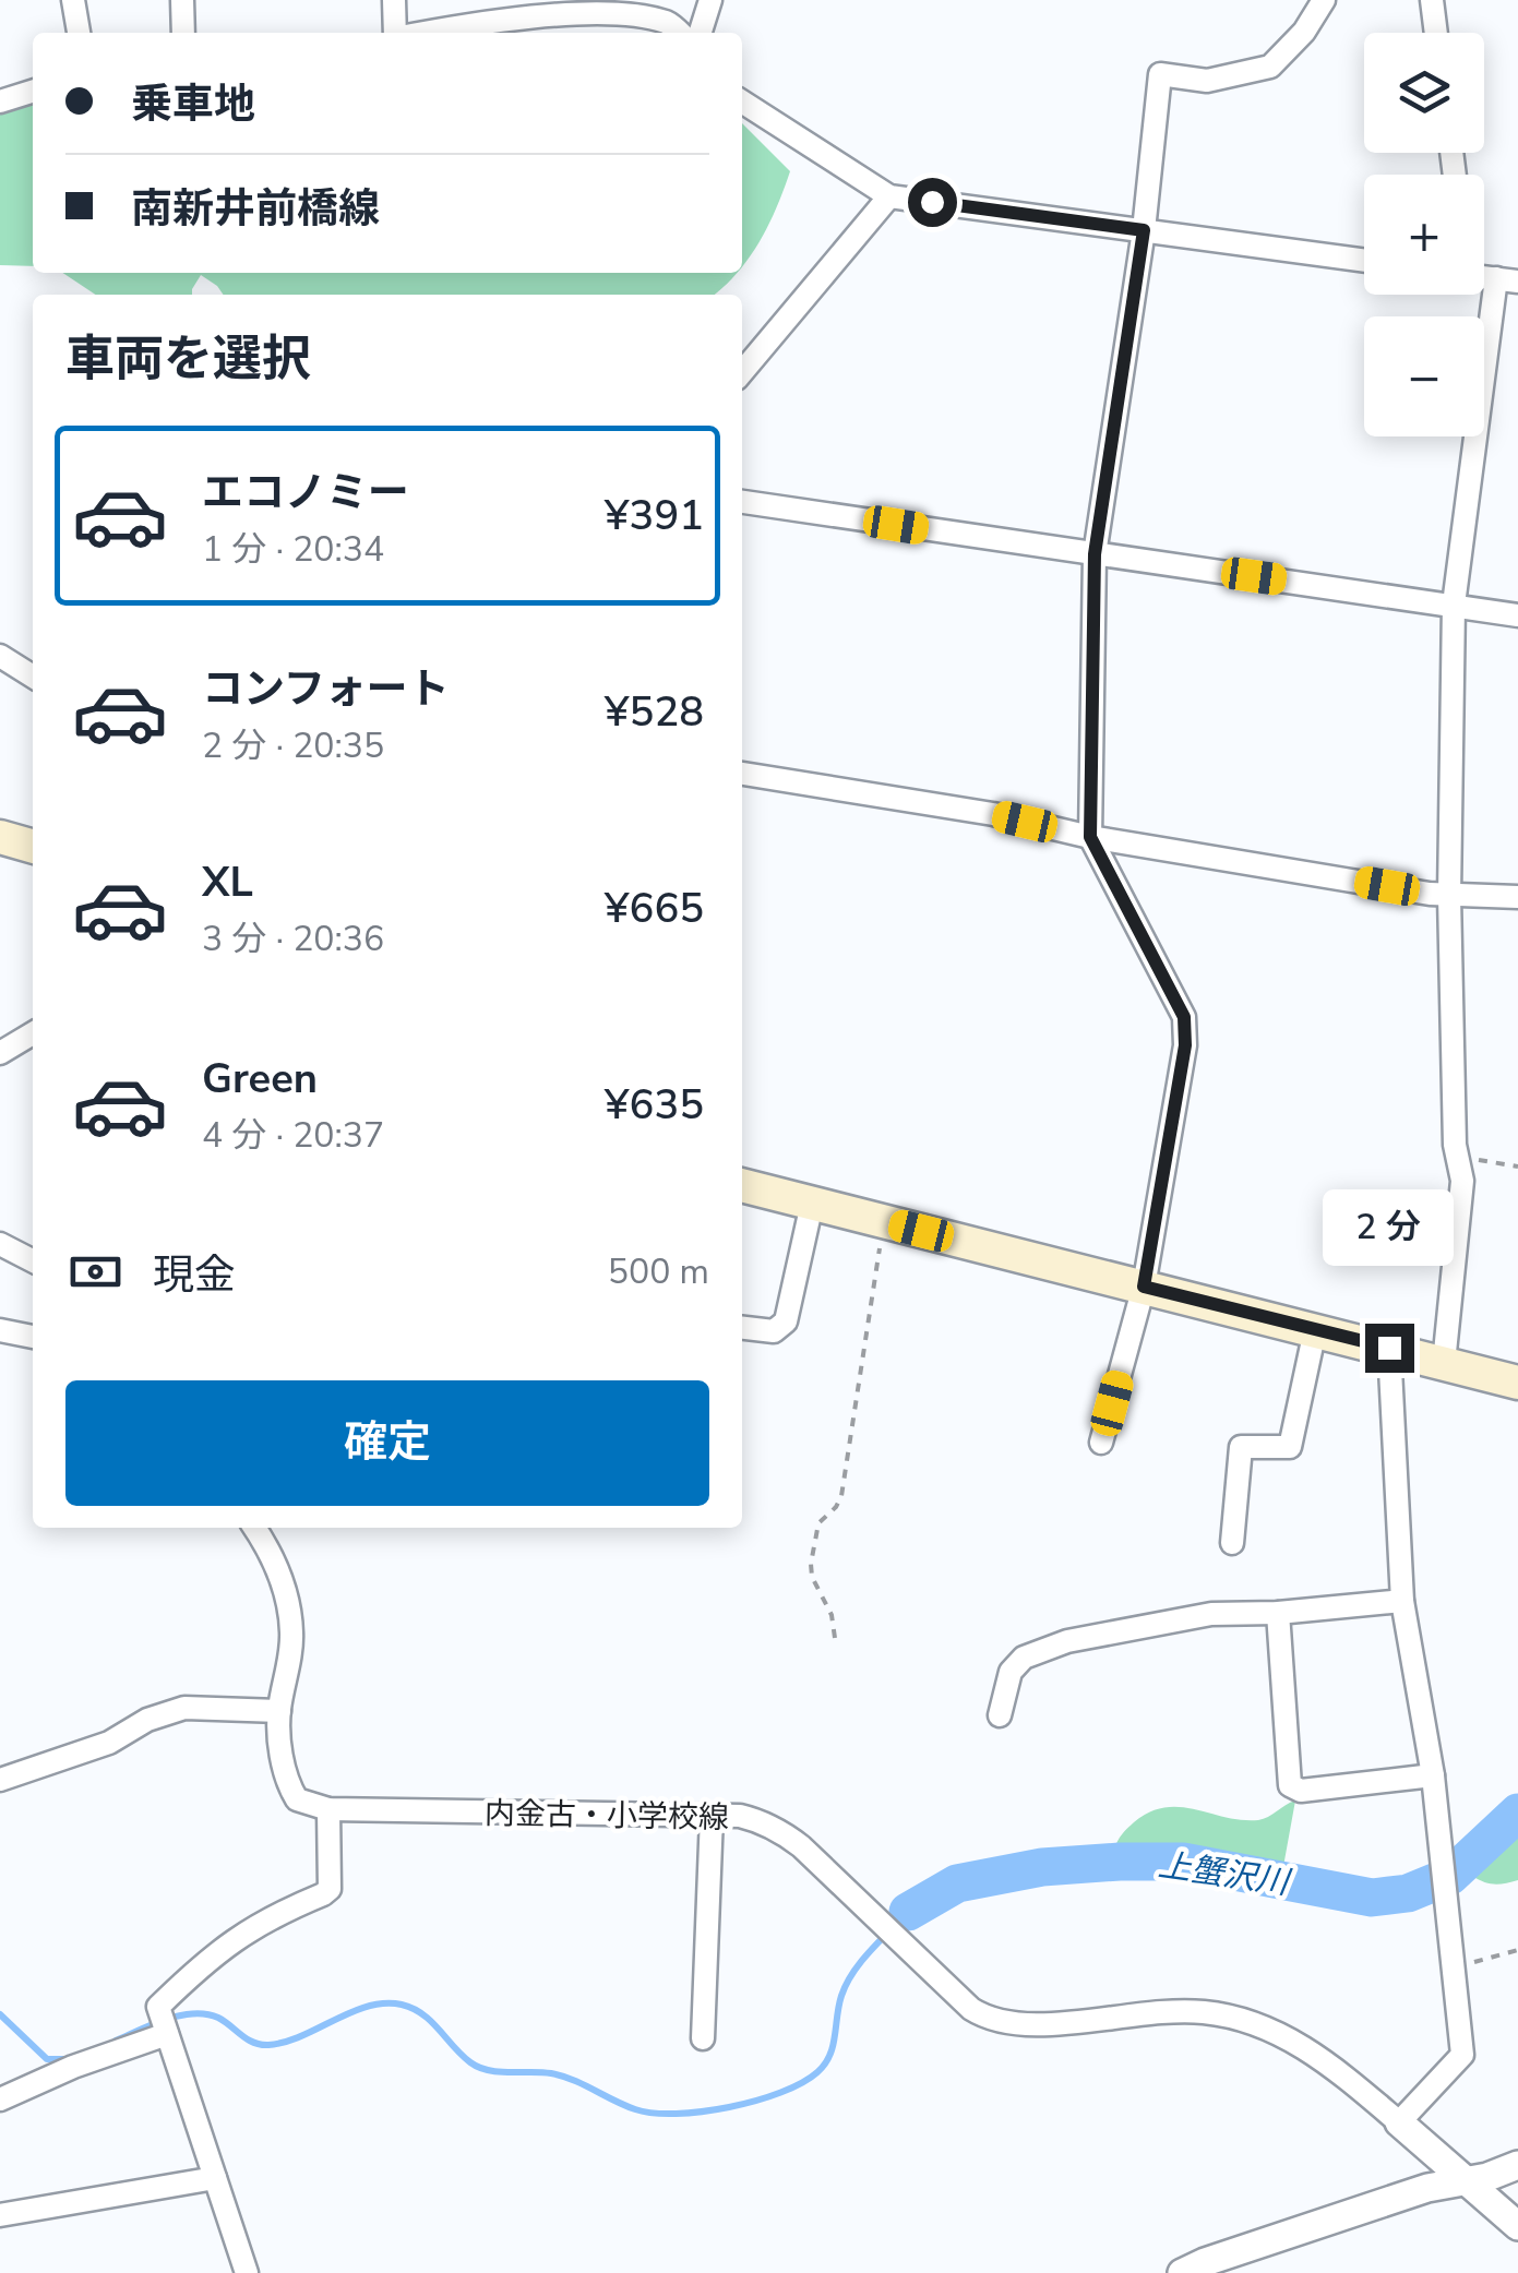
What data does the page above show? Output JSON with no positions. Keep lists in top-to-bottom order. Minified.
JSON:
{"streets":{"street":["内金古・小学校線"]},"water":["上蟹沢川"],"page":{"map_buttons":["+","−"],"banner":["乗車地","南新井前橋線"],"heading":"車両を選択","list":[{"name":"エコノミー","note":"1 分 · 20:34","value":"¥391"},{"name":"コンフォート","note":"2 分 · 20:35","value":"¥528"},{"name":"XL","note":"3 分 · 20:36","value":"¥665"},{"name":"Green","note":"4 分 · 20:37","value":"¥635"}],"bubble":"2 分","pay":["現金","500 m"],"buttons":"確定"}}
